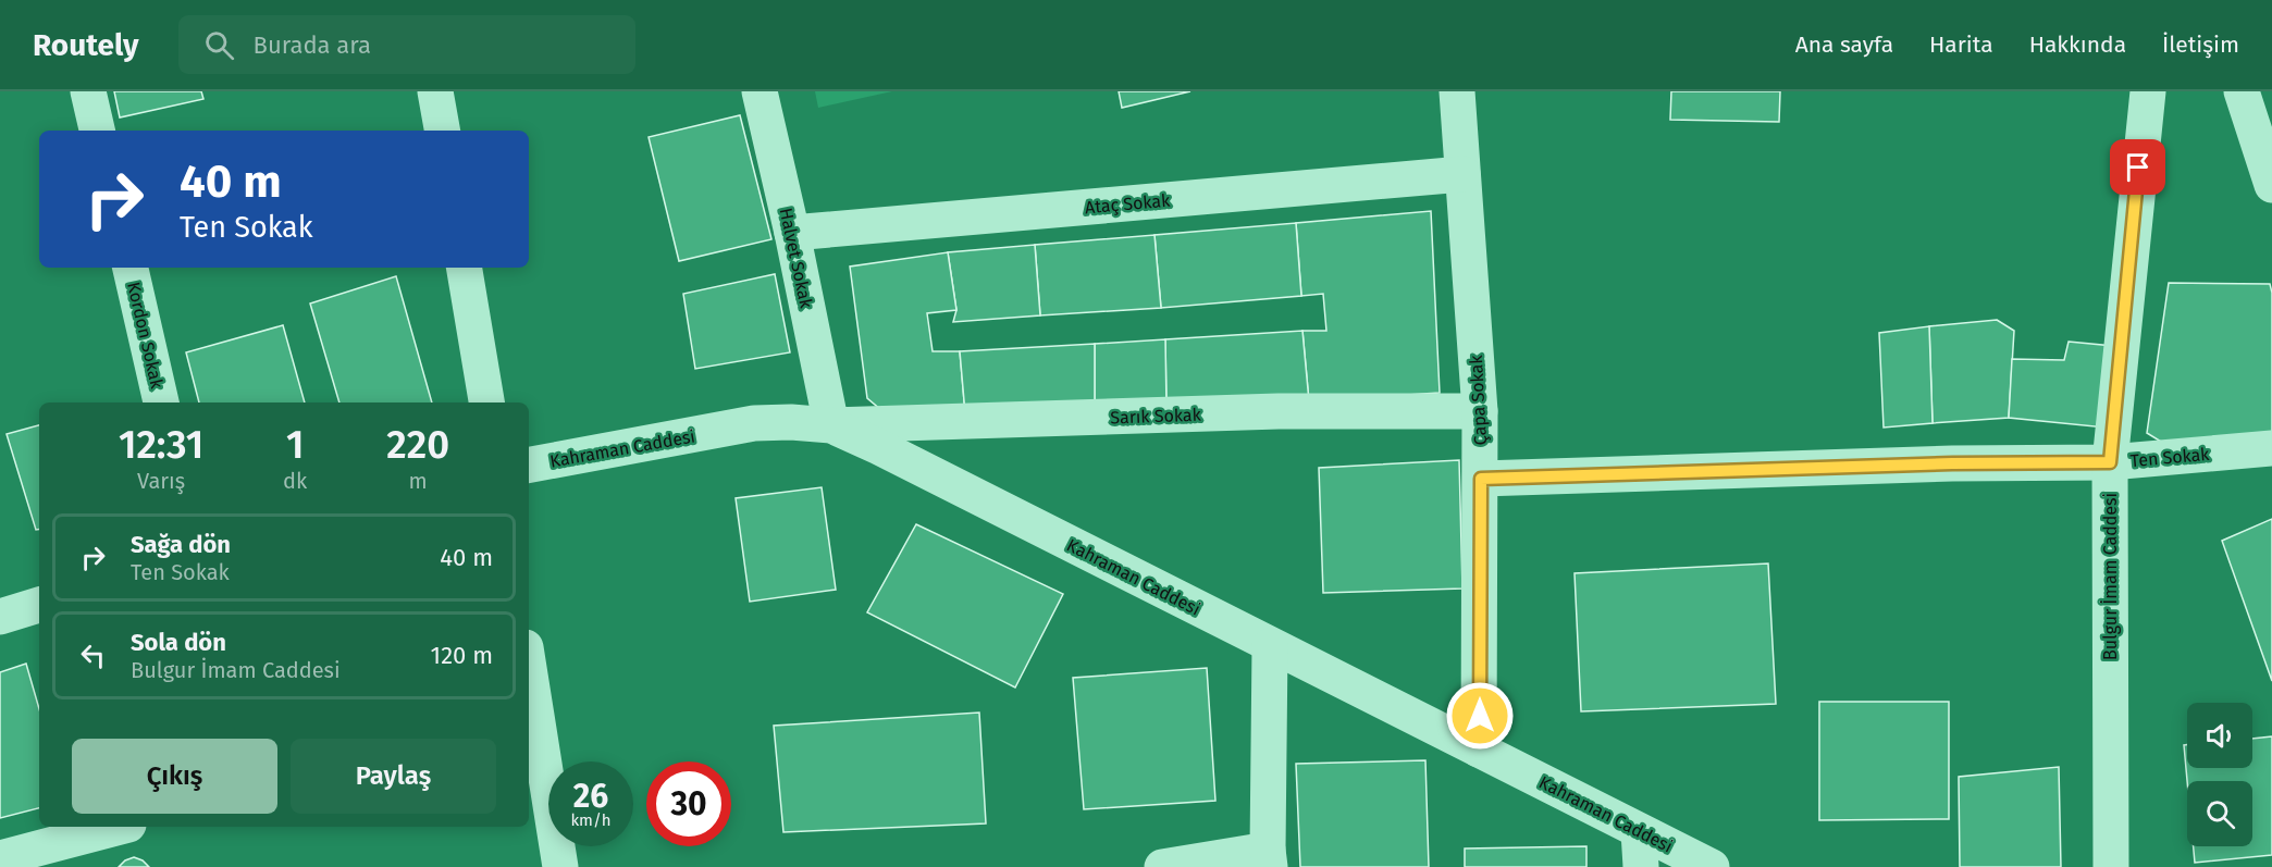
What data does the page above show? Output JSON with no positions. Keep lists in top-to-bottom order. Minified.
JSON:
{"streets":{"street":["Ataç Sokak","Halvet Sokak","Kordon Sokak","Çapa Sokak","Sarık Sokak","Kahraman Caddesi","Ten Sokak","Bulgur İmam Caddesi"]},"crossings":[["Ataç Sokak","Halvet Sokak"],["Ataç Sokak","Çapa Sokak"],["Halvet Sokak","Sarık Sokak"],["Halvet Sokak","Kahraman Caddesi"],["Çapa Sokak","Sarık Sokak"],["Çapa Sokak","Kahraman Caddesi"],["Çapa Sokak","Ten Sokak"],["Sarık Sokak","Kahraman Caddesi"],["Ten Sokak","Bulgur İmam Caddesi"]],"page":{"header":"Routely","search":"Burada ara","nav":["Ana sayfa","Harita","Hakkında","İletişim"],"turn":["40 m","Ten Sokak"],"eta":["12:31","Varış","1","dk","220","m"],"list":[{"name":"Sağa dön","note":"Ten Sokak","value":"40 m"},{"name":"Sola dön","note":"Bulgur İmam Caddesi","value":"120 m"}],"buttons":["Çıkış","Paylaş"],"speed":"26 km/h","limit":"30"}}
